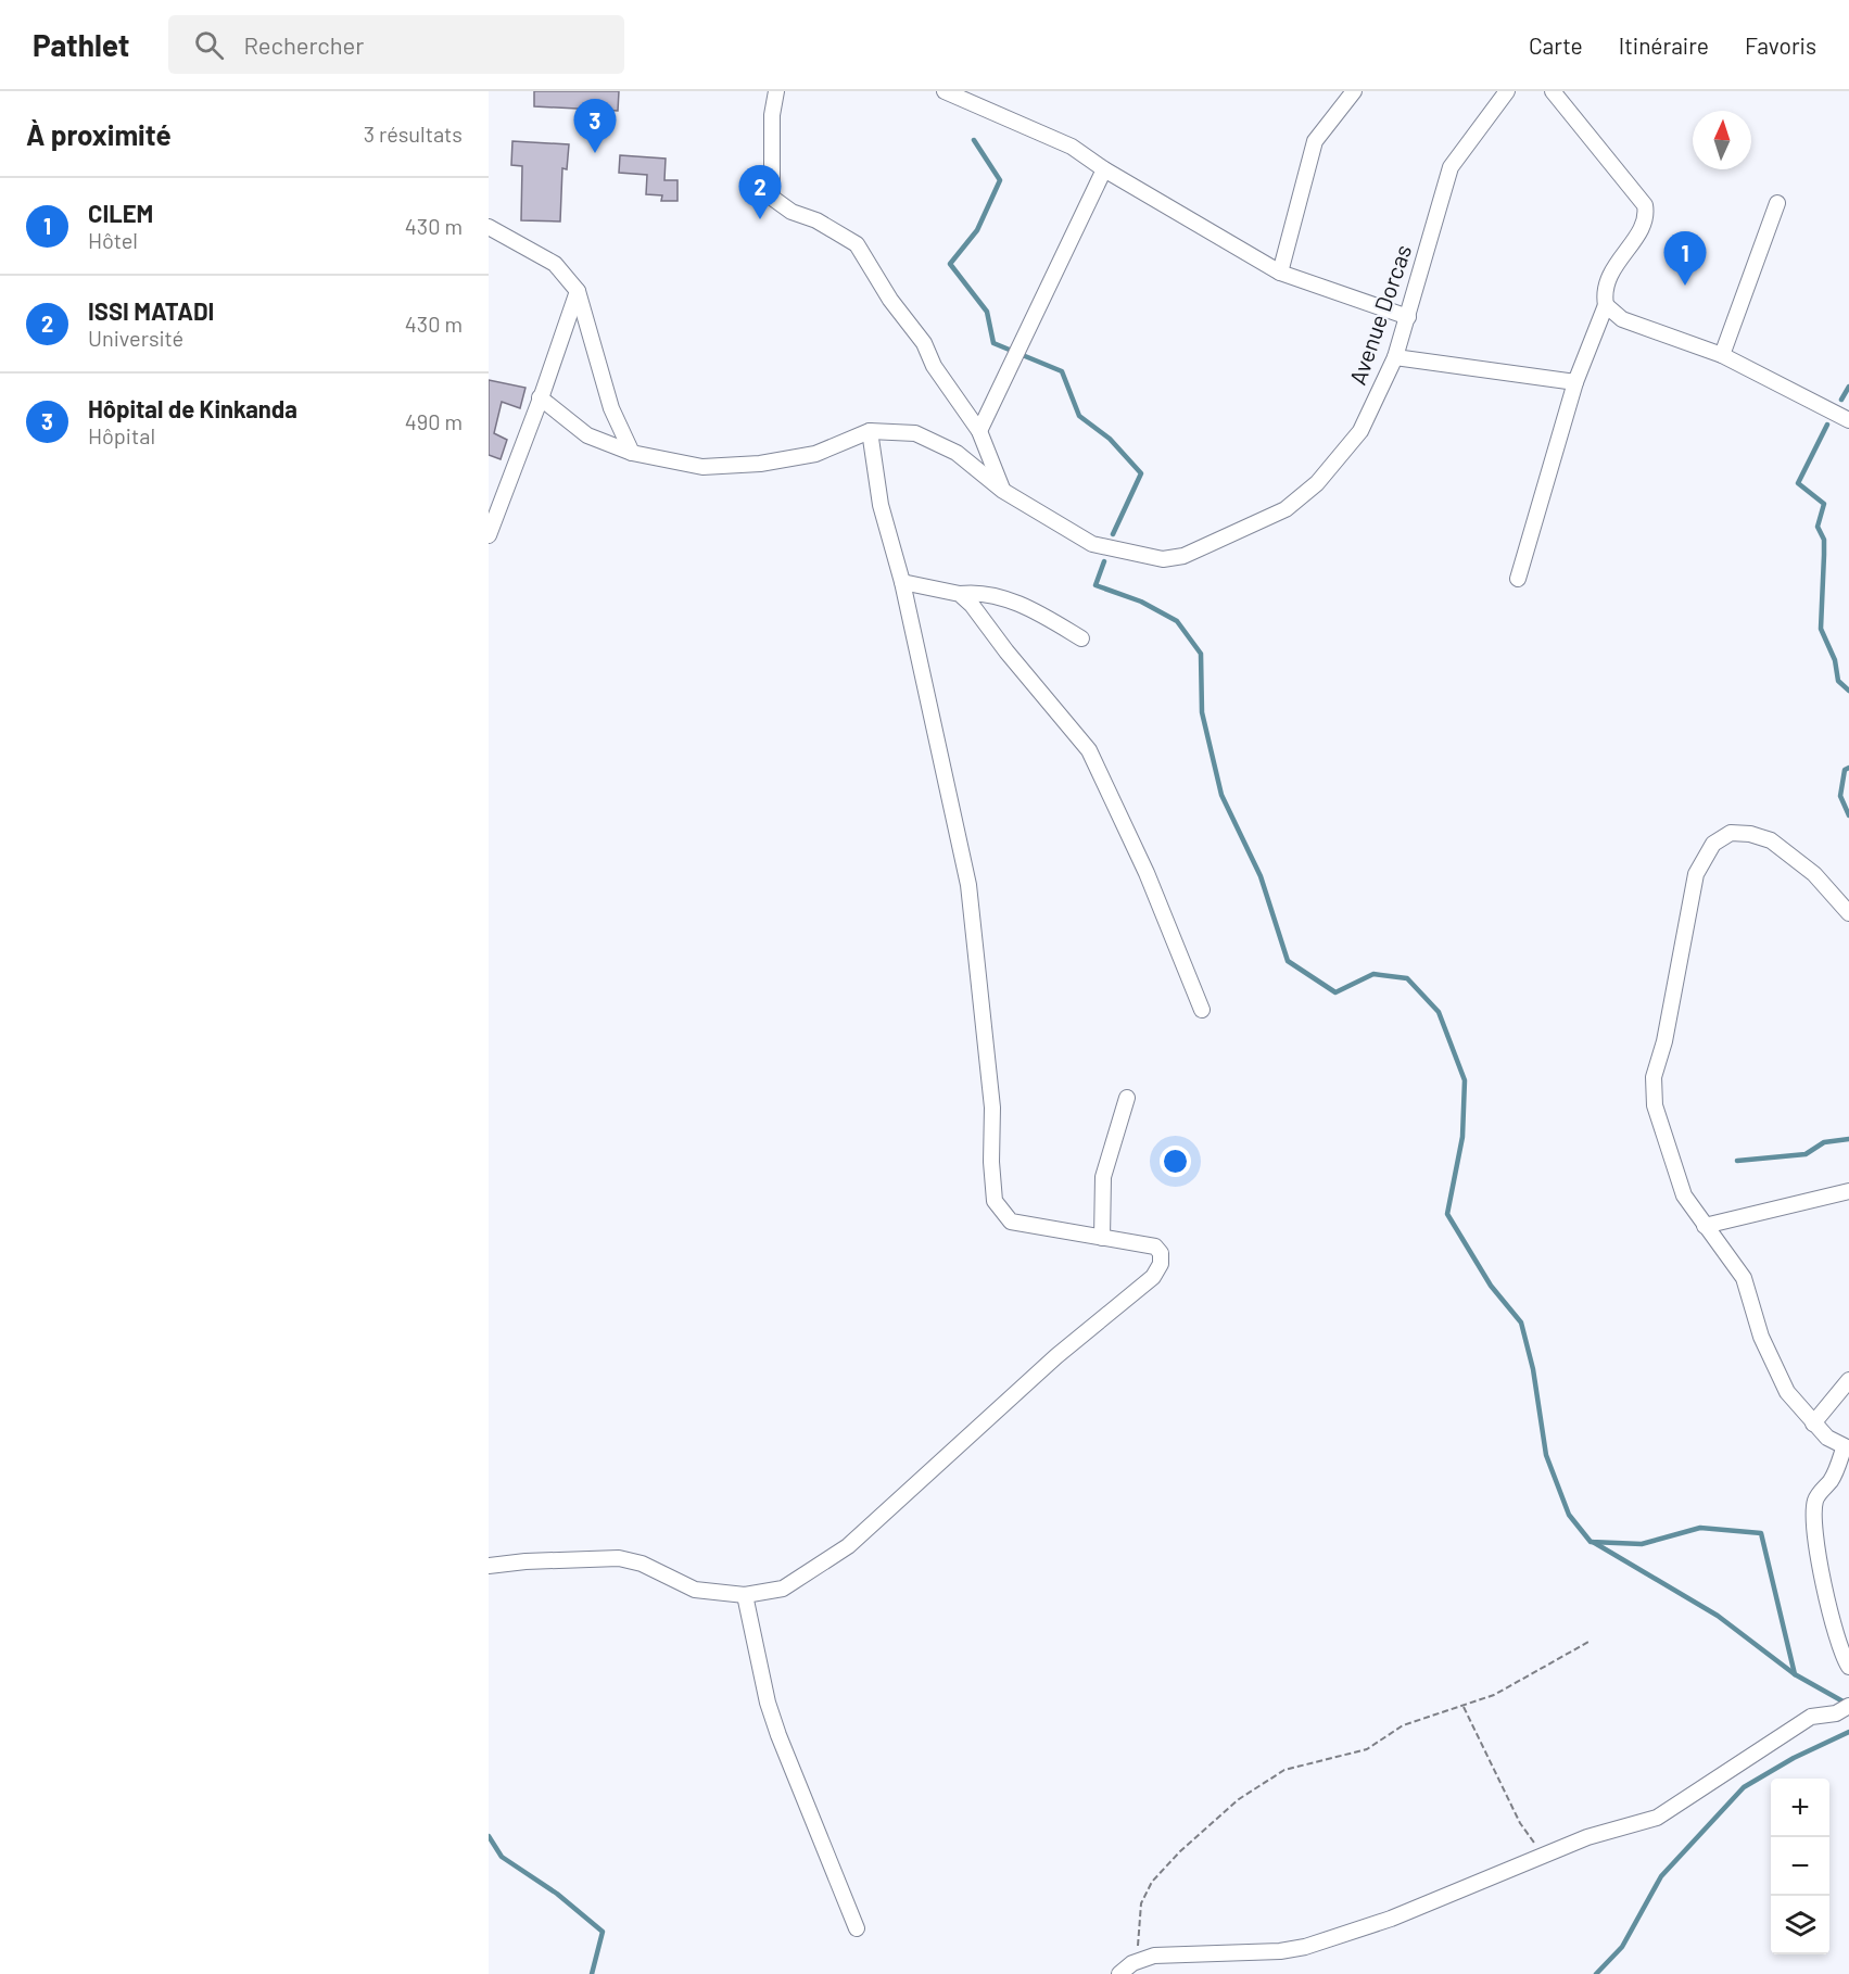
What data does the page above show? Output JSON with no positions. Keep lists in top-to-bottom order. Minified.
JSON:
{"streets":{"street":["Avenue Dorcas"]},"north":"top","page":{"header":"Pathlet","search":"Rechercher","nav":["Carte","Itinéraire","Favoris"],"heading":["À proximité","3 résultats"],"pins":["3","2","1"],"list":[{"mark":"1","name":"CILEM","note":"Hôtel","value":"430 m"},{"mark":"2","name":"ISSI MATADI","note":"Université","value":"430 m"},{"mark":"3","name":"Hôpital de Kinkanda","note":"Hôpital","value":"490 m"}],"map_buttons":["+","−"]}}
